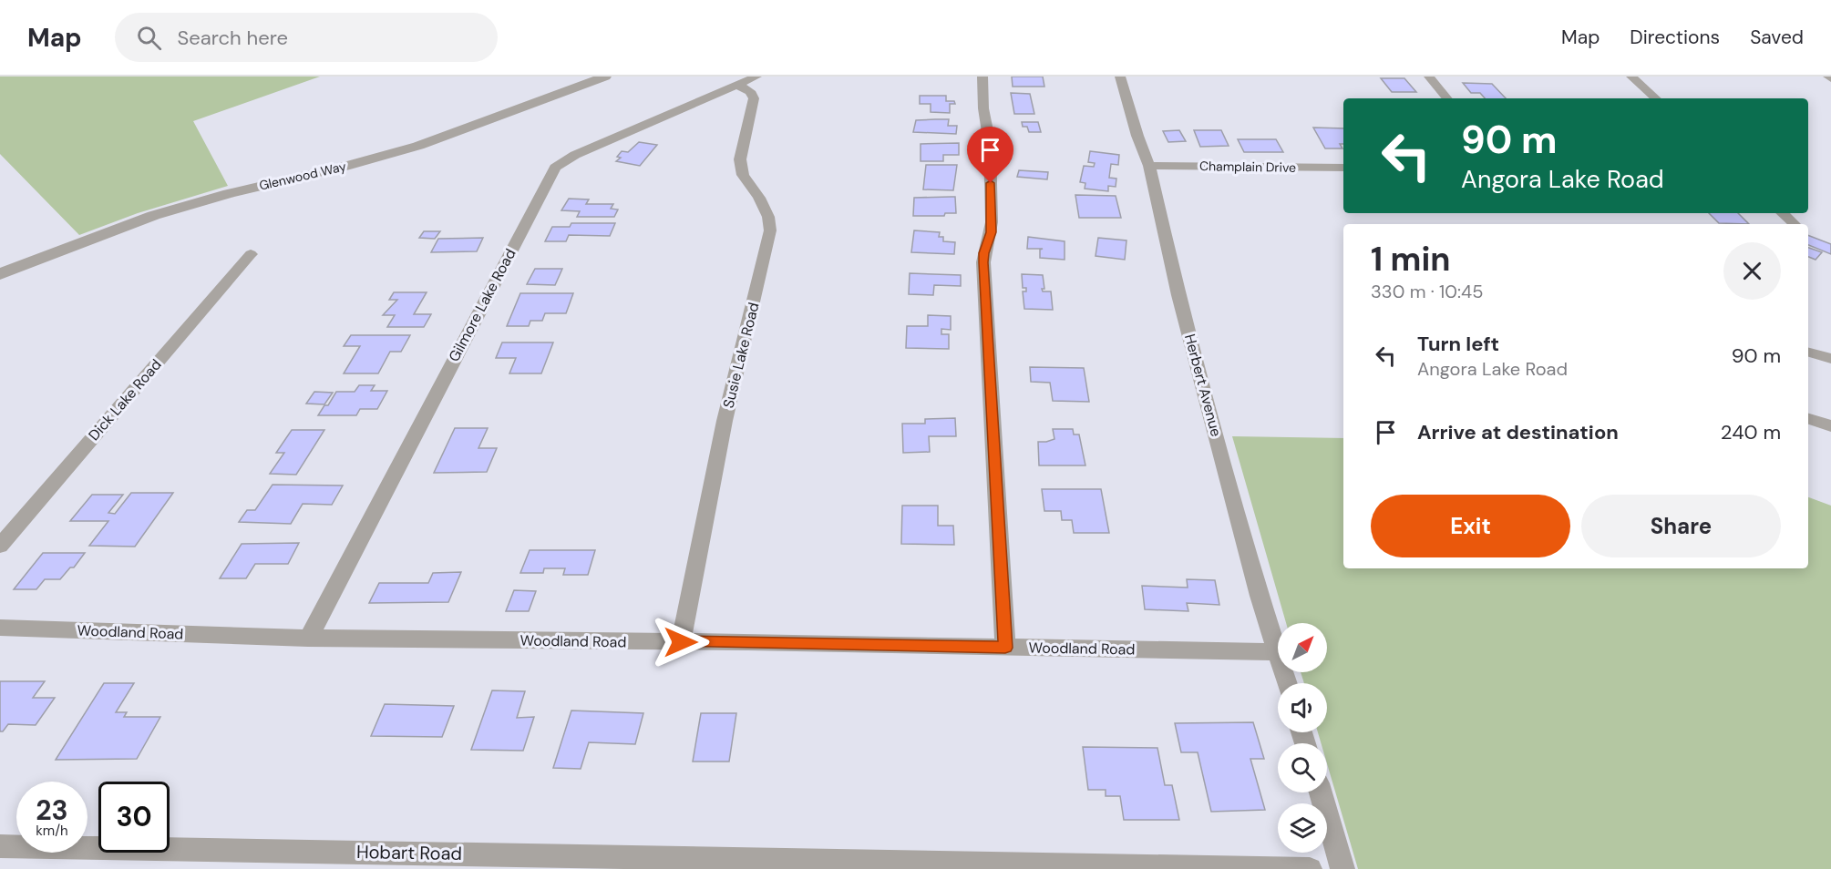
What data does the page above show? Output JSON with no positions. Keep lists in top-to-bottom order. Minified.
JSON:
{"streets":{"street":["Champlain Drive","Glenwood Way","Gilmore Lake Road","Susie Lake Road","Herbert Avenue","Dick Lake Road","Woodland Road","Hobart Road"]},"crossings":[["Champlain Drive","Herbert Avenue"],["Gilmore Lake Road","Susie Lake Road"],["Gilmore Lake Road","Woodland Road"],["Susie Lake Road","Woodland Road"],["Herbert Avenue","Woodland Road"]],"north":"top right","page":{"header":"Map","search":"Search here","nav":["Map","Directions","Saved"],"turn":["90 m","Angora Lake Road"],"heading":["1 min","330 m · 10:45"],"list":[{"name":"Turn left","note":"Angora Lake Road","value":"90 m"},{"name":"Arrive at destination","value":"240 m"}],"buttons":["Exit","Share"],"speed":"23 km/h","limit":"30"}}
